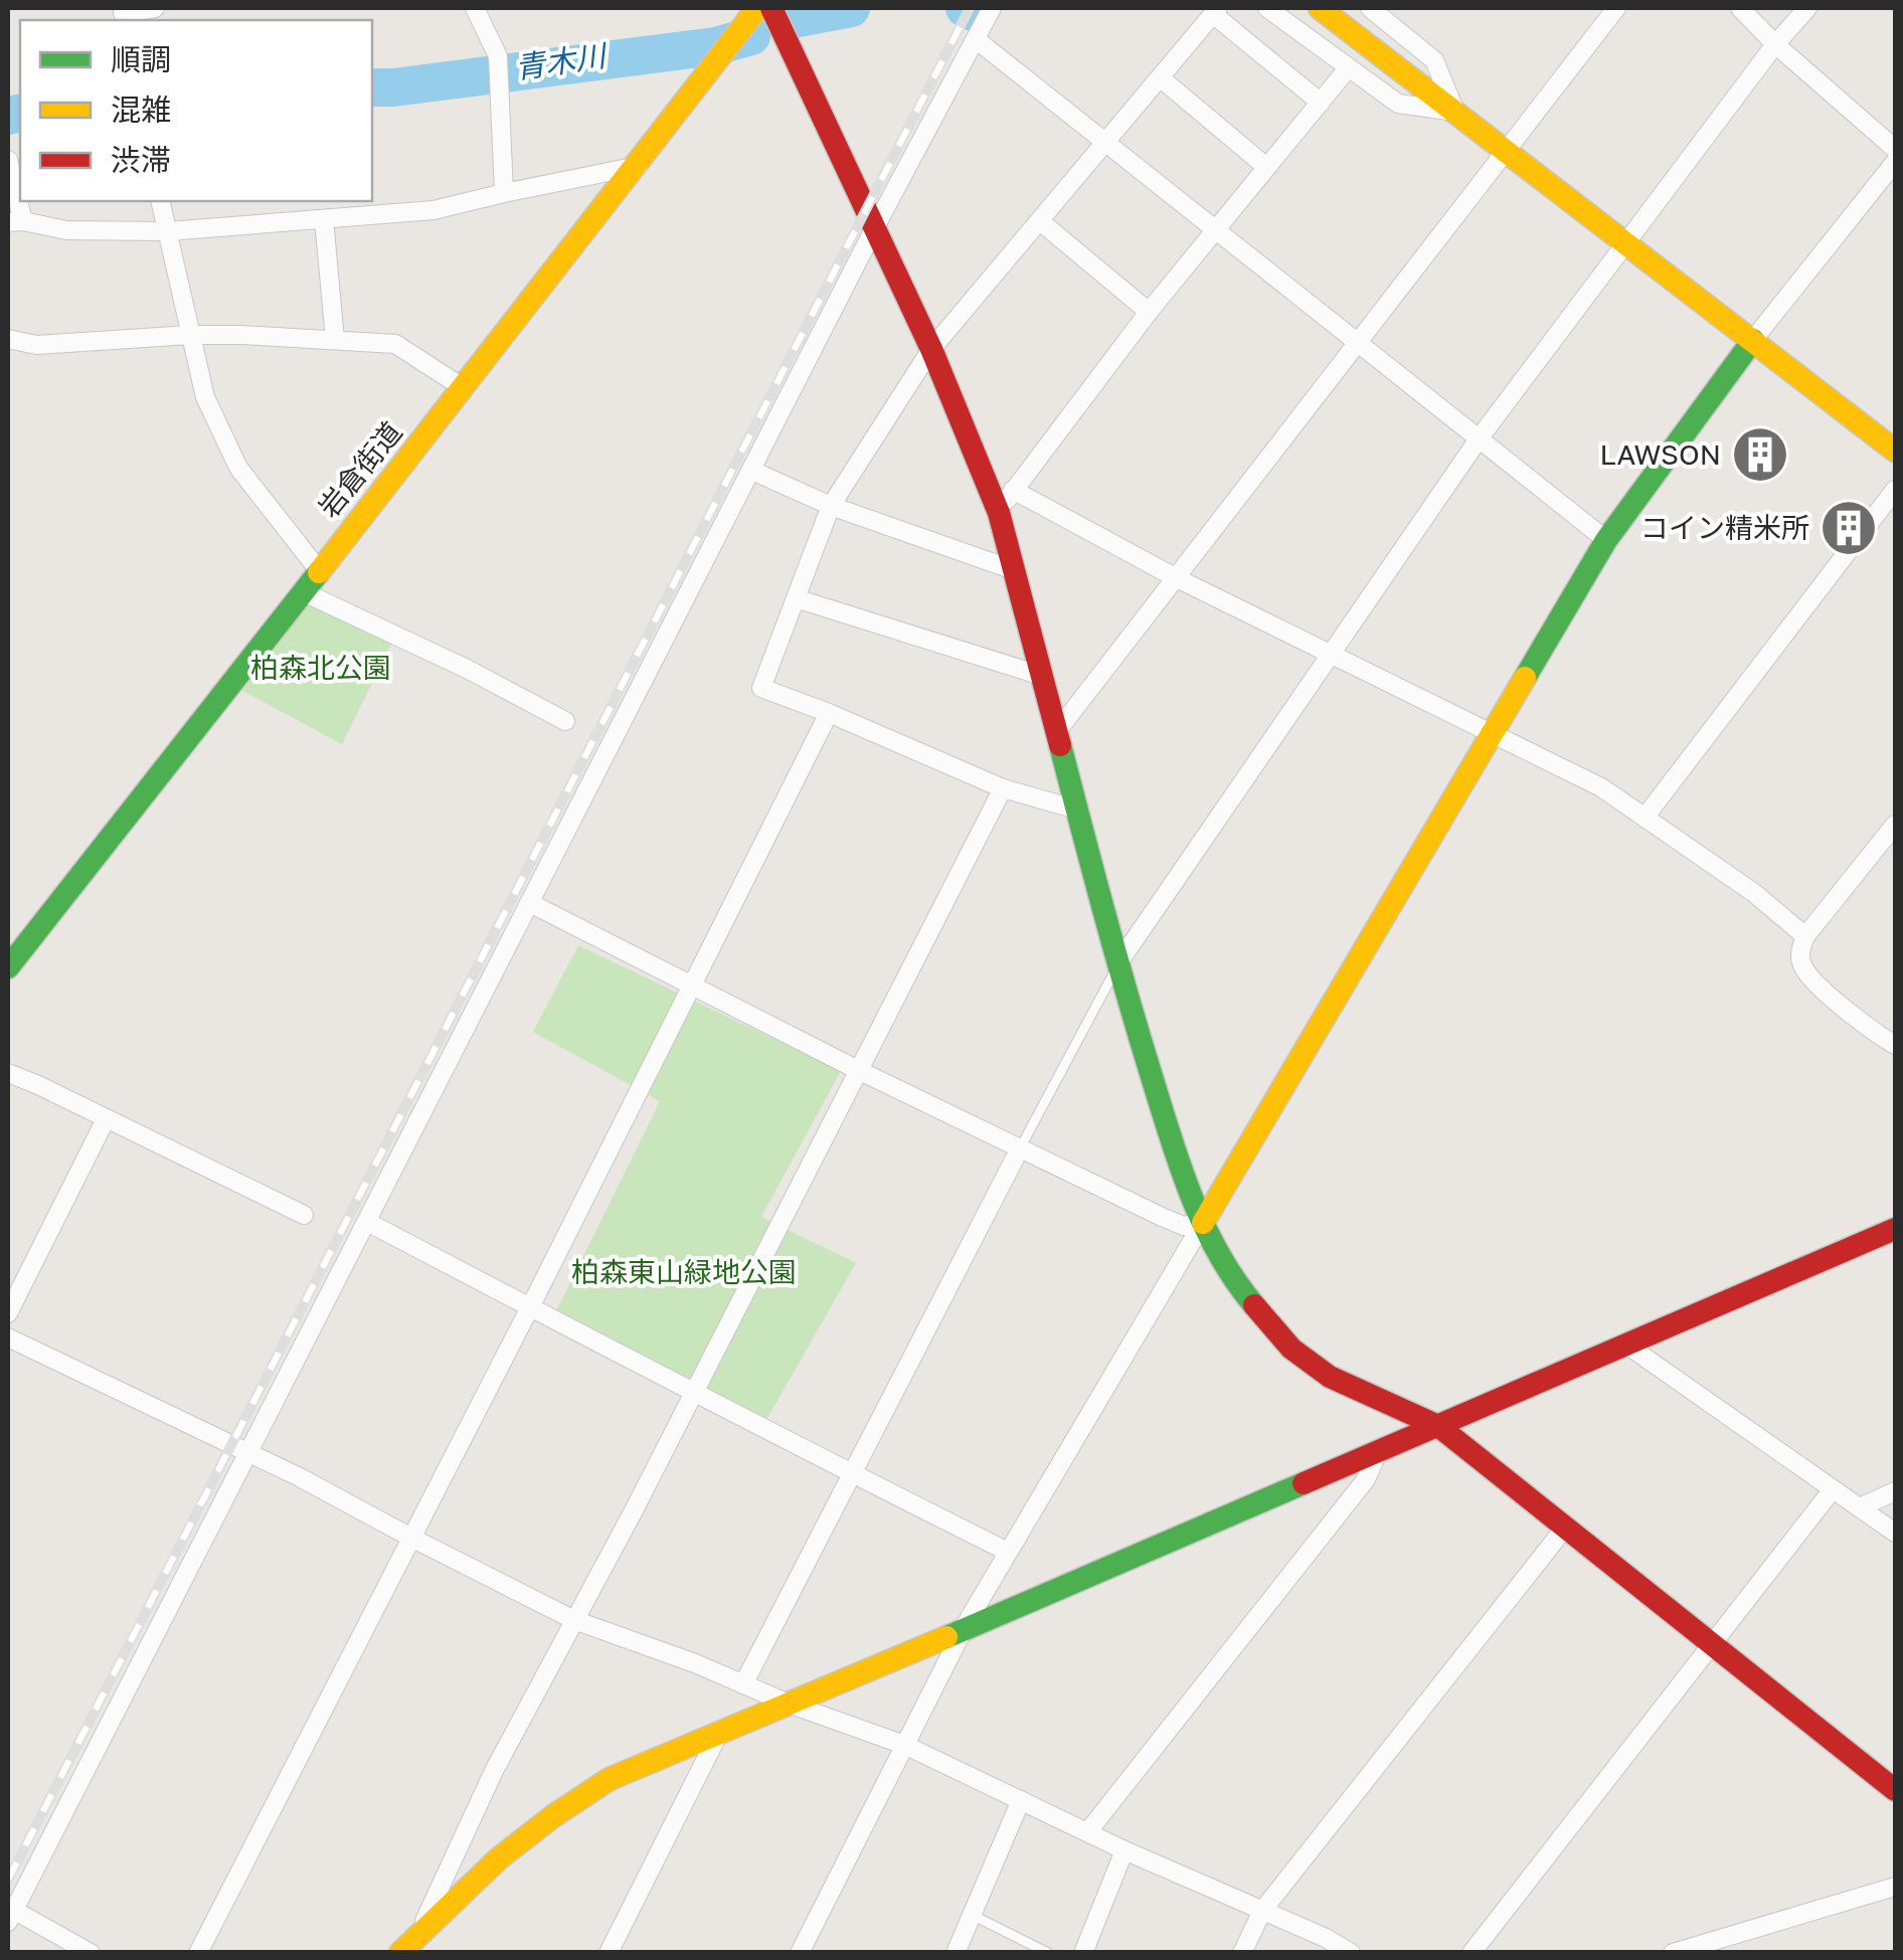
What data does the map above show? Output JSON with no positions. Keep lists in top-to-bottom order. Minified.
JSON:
{"streets":{"street":["岩倉街道"]},"water":["青木川"],"parks":["柏森北公園","柏森東山緑地公園"],"places":{"building":["LAWSON","コイン精米所"]},"legend":["順調","混雑","渋滞"]}
